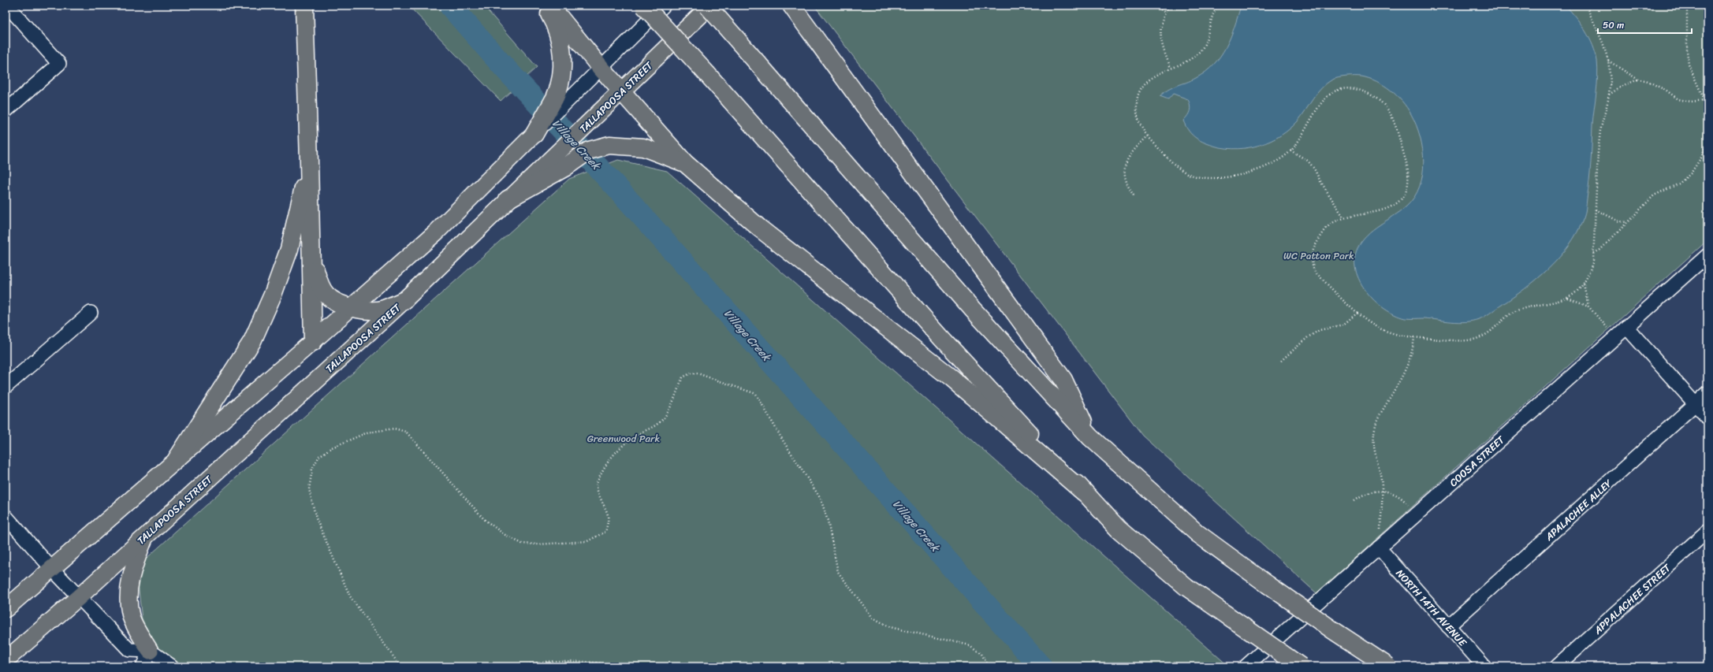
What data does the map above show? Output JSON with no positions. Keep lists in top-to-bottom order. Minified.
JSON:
{"streets":{"main road":["TALLAPOOSA STREET"],"street":["COOSA STREET","APALACHEE ALLEY","APPALACHEE STREET","NORTH 14TH AVENUE"]},"crossings":[["COOSA STREET","NORTH 14TH AVENUE"],["APALACHEE ALLEY","NORTH 14TH AVENUE"]],"water":["Village Creek"],"parks":["WC Patton Park","Greenwood Park"],"scale_bar":"50 m"}
